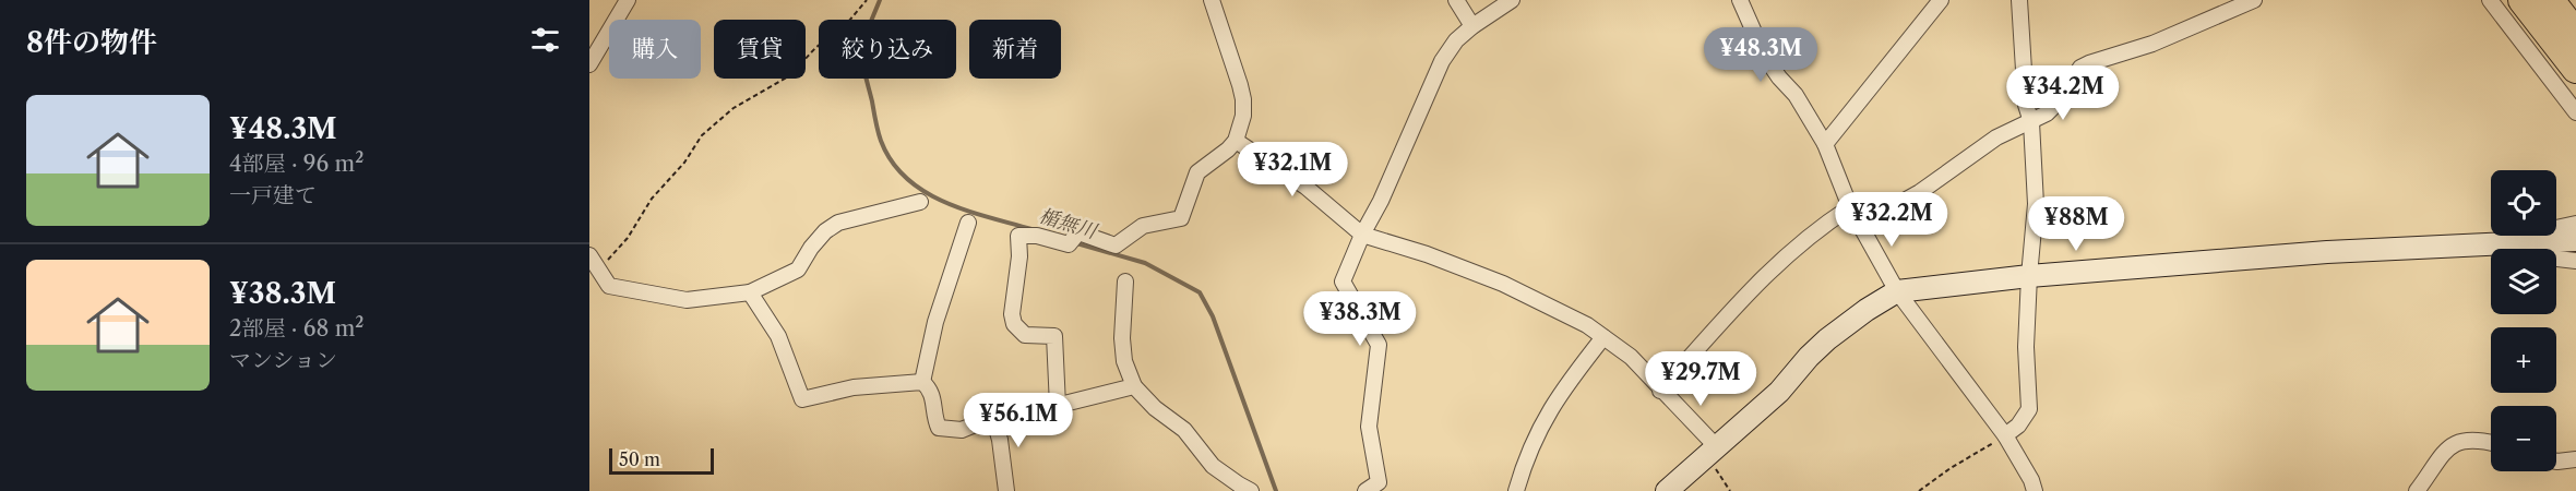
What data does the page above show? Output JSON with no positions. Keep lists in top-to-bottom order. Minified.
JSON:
{"water":["楯無川"],"scale_bar":"50 m","page":{"heading":"8件の物件","chip":["購入","賃貸","絞り込み","新着"],"price":["¥48.3M","¥34.2M","¥32.1M","¥32.2M","¥88M","¥38.3M","¥29.7M","¥56.1M"],"list":[{"name":"¥48.3M","note":"4部屋 · 96 m² · 一戸建て"},{"name":"¥38.3M","note":"2部屋 · 68 m² · マンション"}],"map_buttons":["+","−"],"scale":"50 m"}}
